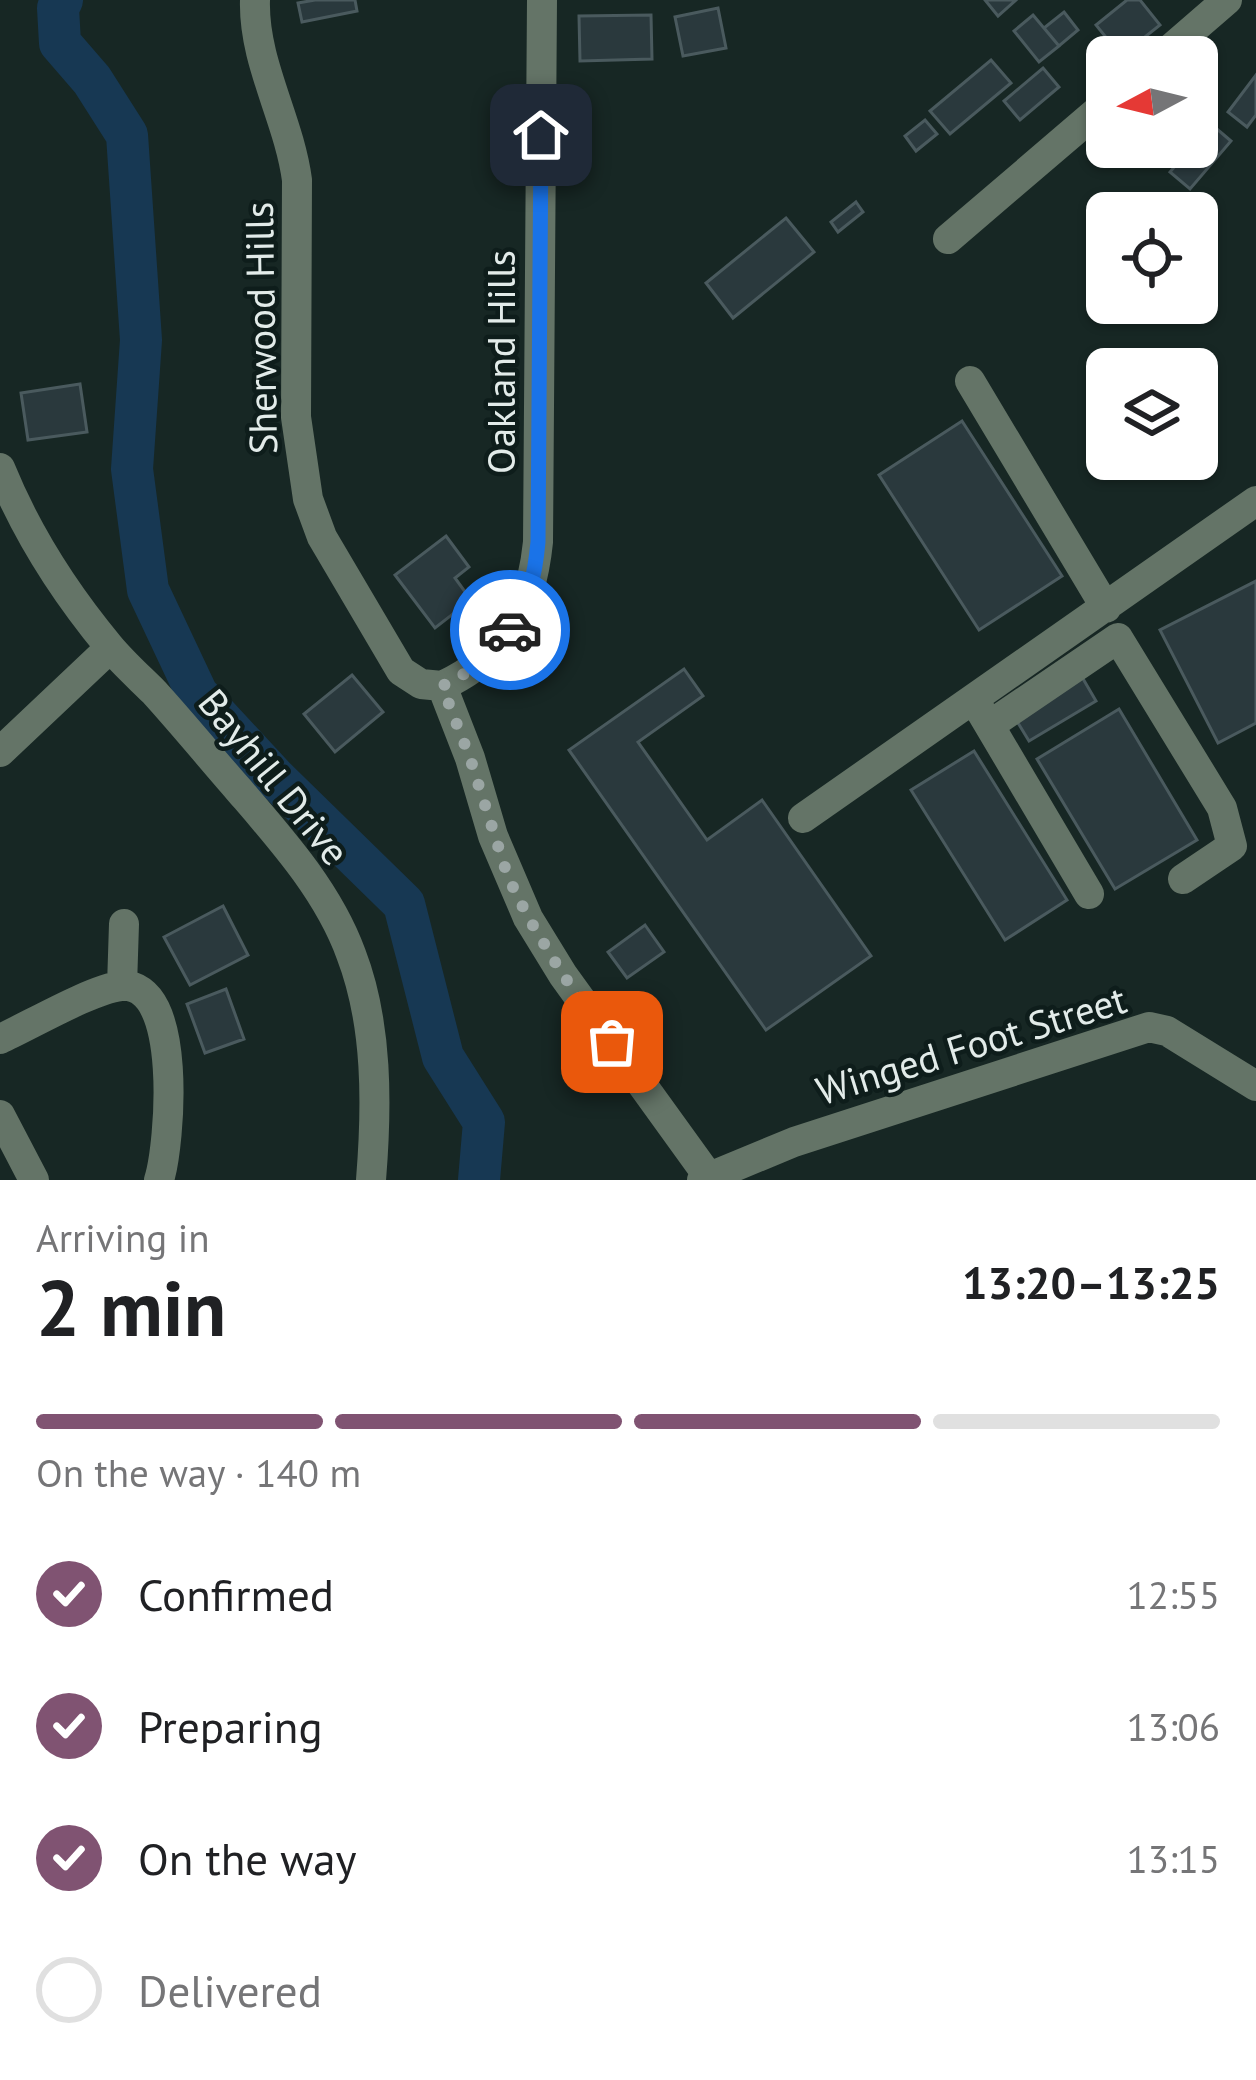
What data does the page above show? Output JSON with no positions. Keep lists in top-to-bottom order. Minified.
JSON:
{"streets":{"street":["Sherwood Hills","Oakland Hills","Bayhill Drive","Winged Foot Street"]},"crossings":[["Sherwood Hills","Oakland Hills"]],"north":"left","page":{"heading":["2 min","Arriving in","13:20–13:25"],"bar":"On the way · 140 m","list":[["Confirmed","12:55"],["Preparing","13:06"],["On the way","13:15"],"Delivered"]}}
